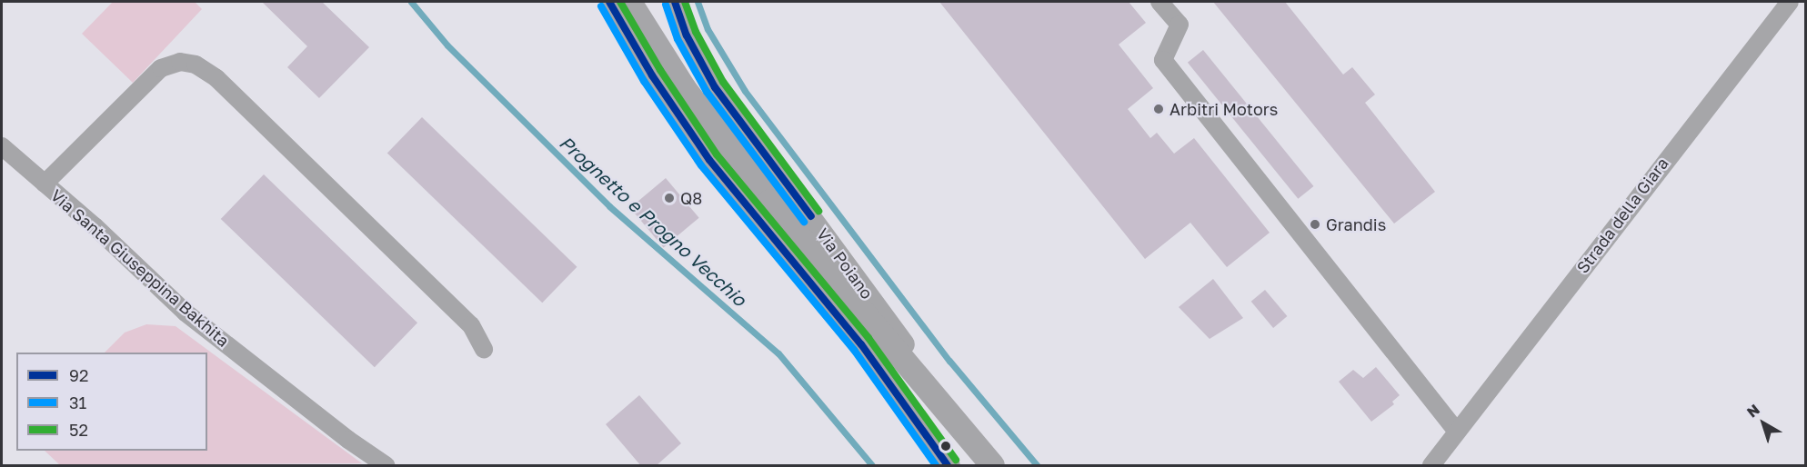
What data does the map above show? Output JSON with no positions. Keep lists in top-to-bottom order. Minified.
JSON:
{"streets":{"street":["Strada della Giara","Via Poiano","Via Santa Giuseppina Bakhita"]},"water":["Prognetto e Progno Vecchio"],"places":["Arbitri Motors","Q8","Grandis"],"lines":["transit line 92","transit line 52","transit line 31"],"legend":["92","31","52"],"north":"top left"}
